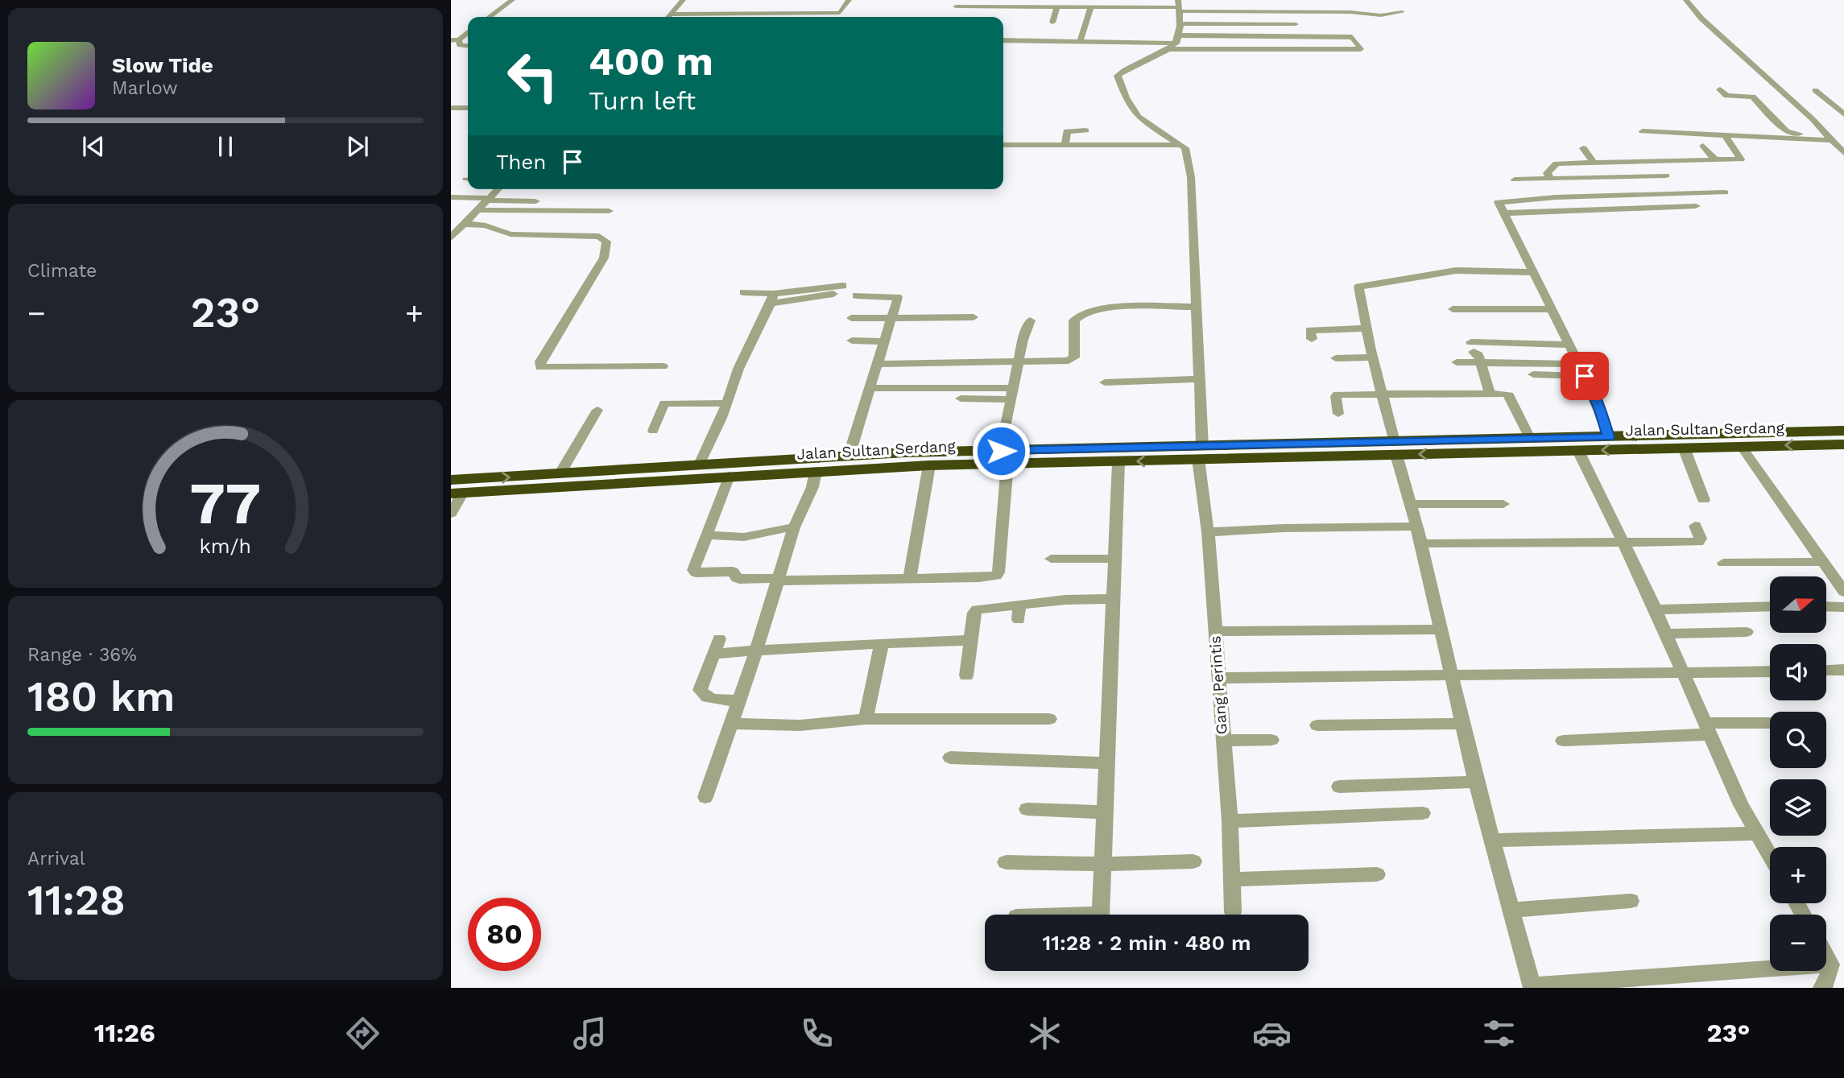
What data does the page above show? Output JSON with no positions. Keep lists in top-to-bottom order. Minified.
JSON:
{"streets":{"highway":["Jalan Sultan Serdang"],"street":["Gang Perintis"]},"crossings":[["Jalan Sultan Serdang","Gang Perintis"]],"north":"right","page":{"turn":["400 m","Turn left"],"song":["Slow Tide","Marlow"],"then":"Then","tile":["Climate",["Range · 36%","180 km"],["Arrival","11:28"]],"heat":["−","23°","+"],"map_buttons":["+","−"],"limit":"80","trip":"11:28 · 2 min · 480 m","tabs":["11:26","23°"],"gauge":["77","km/h"]}}
